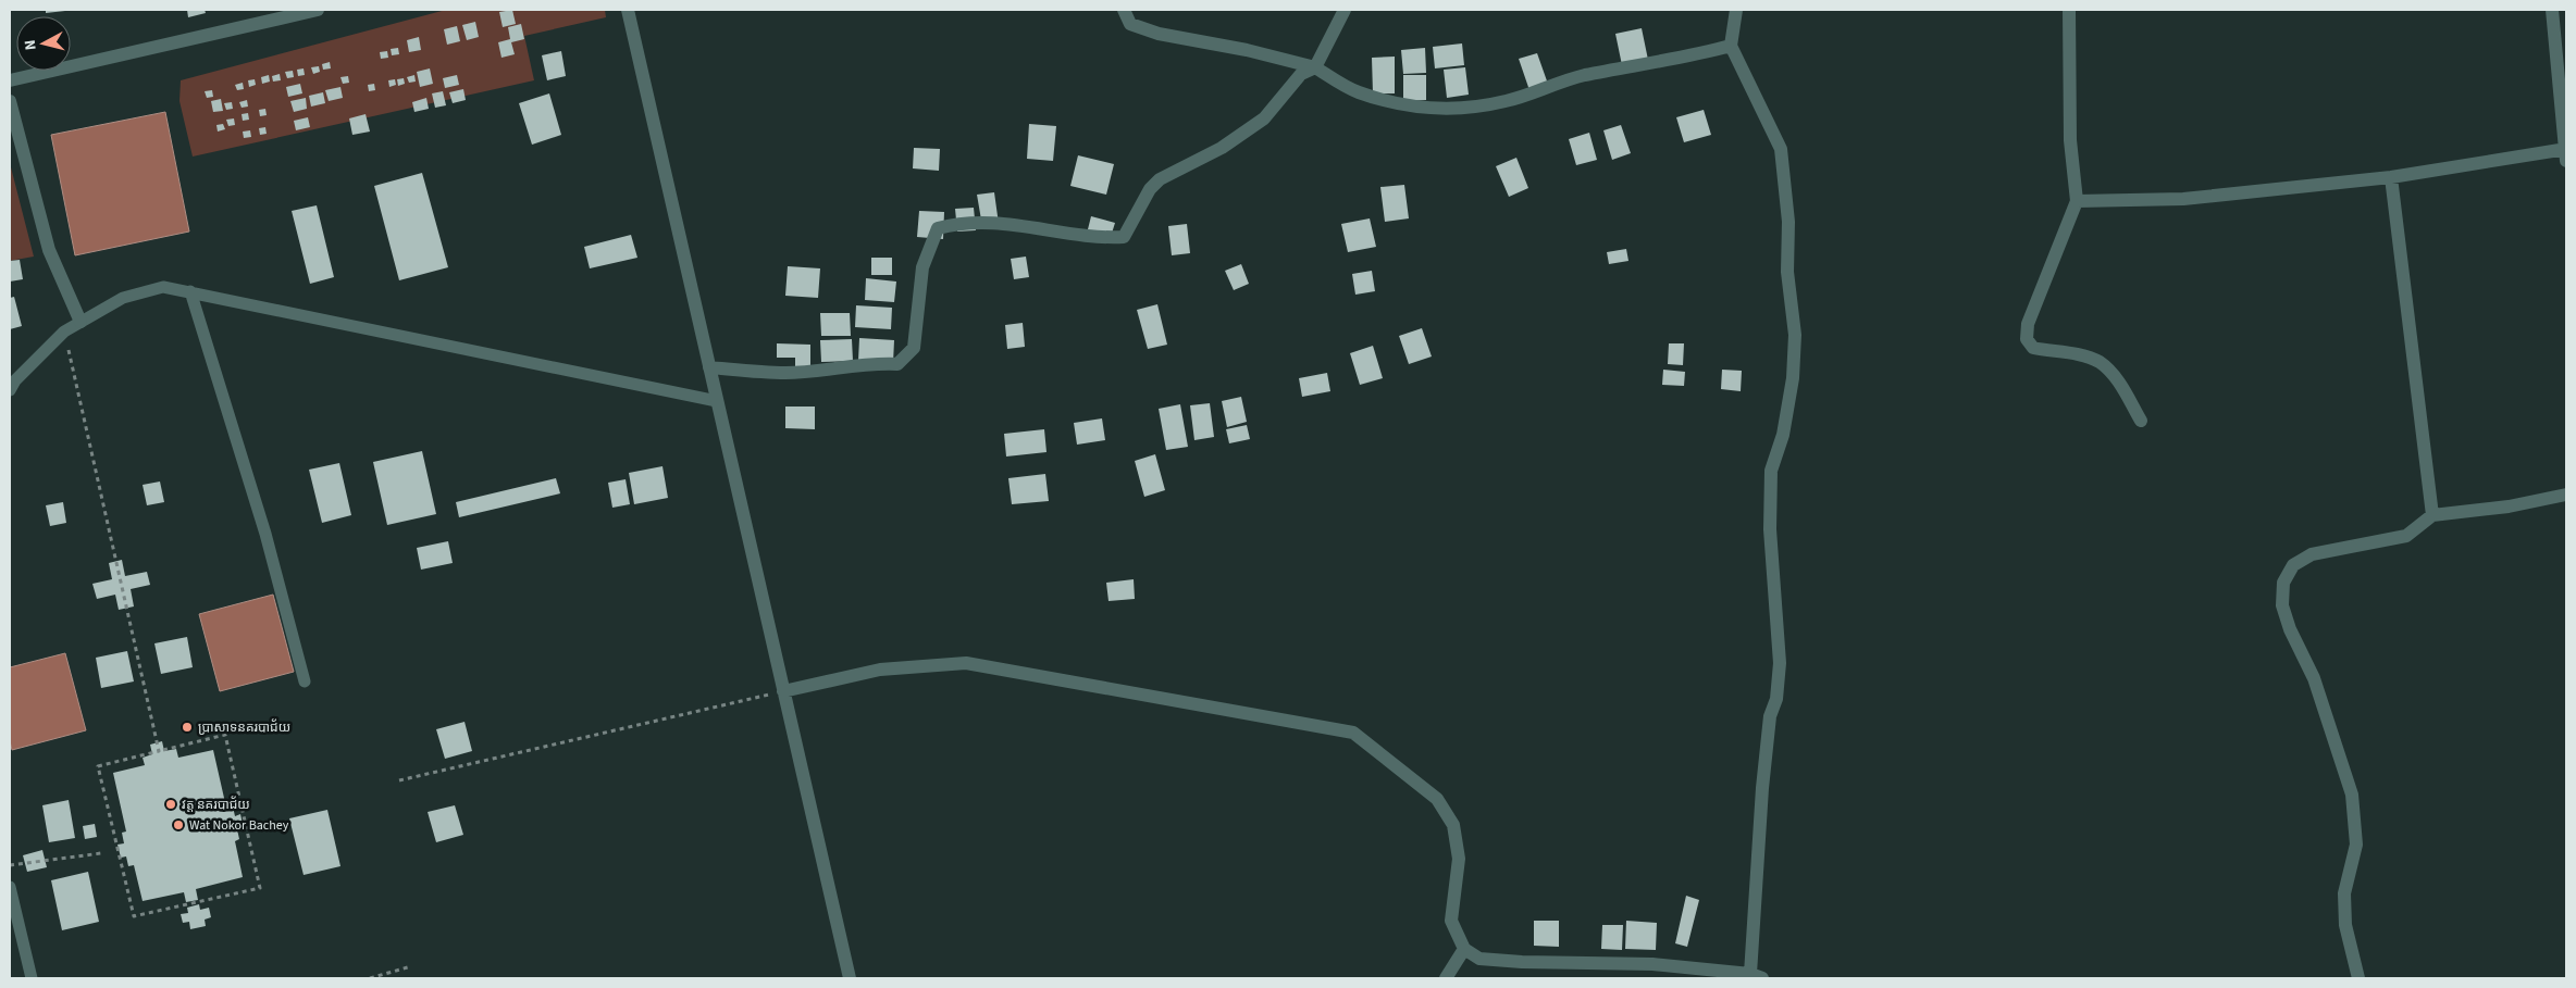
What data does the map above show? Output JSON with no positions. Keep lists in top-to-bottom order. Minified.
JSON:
{"places":["ប្រាសាទនគរបាជ័យ","វត្ត នគរបាជ័យ","Wat Nokor Bachey"],"north":"left"}
